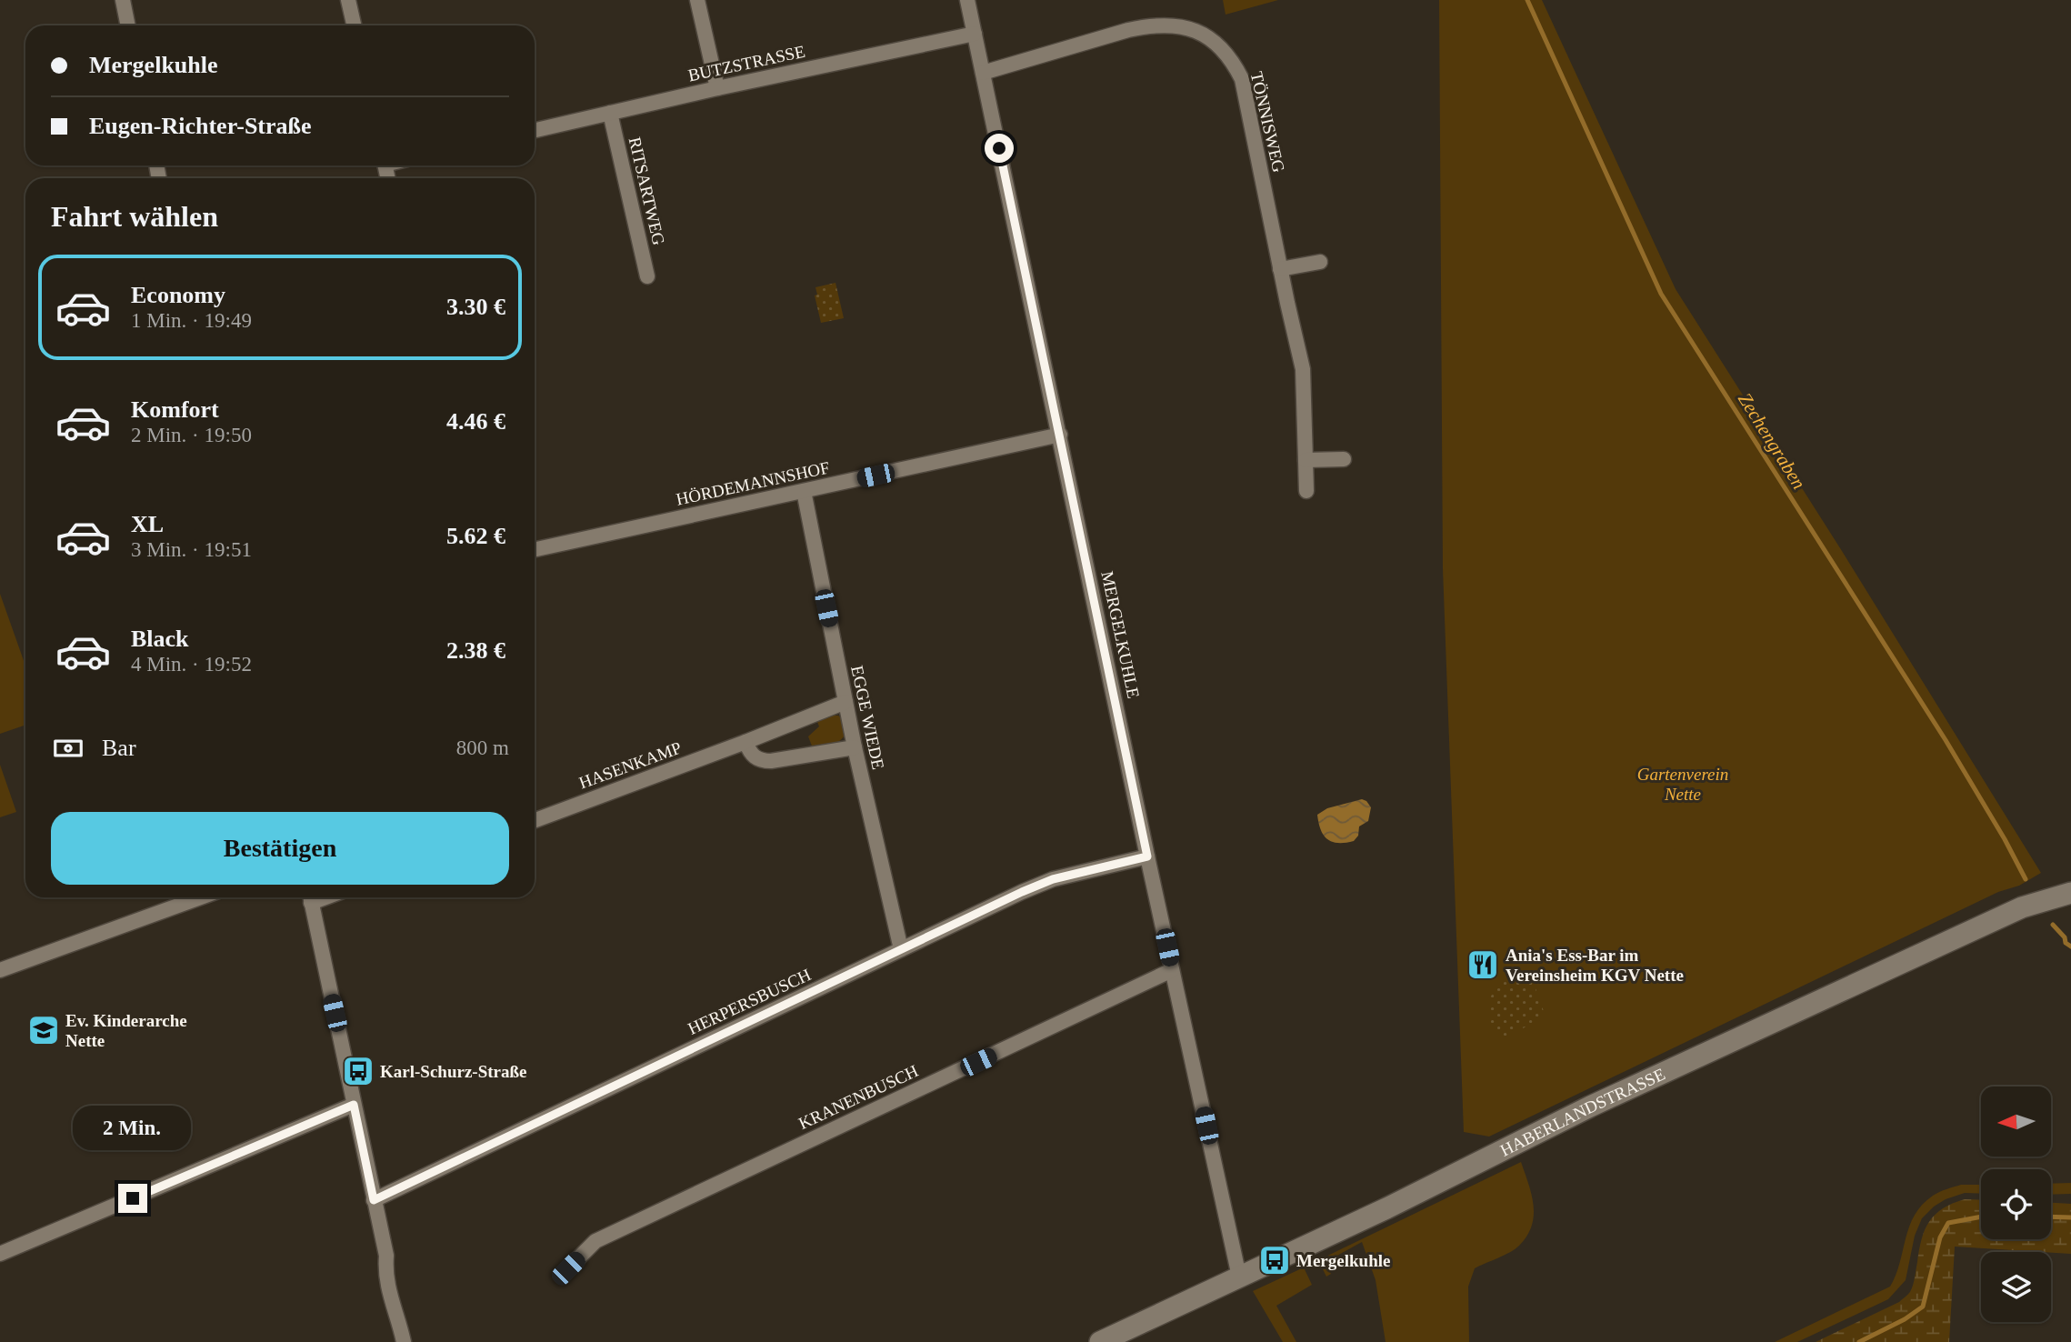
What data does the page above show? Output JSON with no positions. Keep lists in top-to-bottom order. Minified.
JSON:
{"streets":{"street":["BUTZSTRASSE","TÖNNISWEG","RITSARTWEG","HÖRDEMANNSHOF","MERGELKUHLE","EGGE WIEDE","HASENKAMP","HERPERSBUSCH","KRANENBUSCH","HABERLANDSTRASSE"]},"crossings":[["BUTZSTRASSE","RITSARTWEG"],["BUTZSTRASSE","MERGELKUHLE"],["TÖNNISWEG","MERGELKUHLE"],["HÖRDEMANNSHOF","MERGELKUHLE"],["HÖRDEMANNSHOF","EGGE WIEDE"],["MERGELKUHLE","HERPERSBUSCH"],["MERGELKUHLE","KRANENBUSCH"],["MERGELKUHLE","HABERLANDSTRASSE"],["EGGE WIEDE","HASENKAMP"],["EGGE WIEDE","HERPERSBUSCH"]],"water":["Zechengraben"],"parks":["Gartenverein Nette"],"places":{"restaurant":["Ania's Ess-Bar im Vereinsheim KGV Nette"],"school or university":["Ev. Kinderarche Nette"],"bus stop":["Karl-Schurz-Straße","Mergelkuhle"]},"north":"left","page":{"banner":["Mergelkuhle","Eugen-Richter-Straße"],"heading":"Fahrt wählen","list":[{"name":"Economy","note":"1 Min. · 19:49","value":"3.30 €"},{"name":"Komfort","note":"2 Min. · 19:50","value":"4.46 €"},{"name":"XL","note":"3 Min. · 19:51","value":"5.62 €"},{"name":"Black","note":"4 Min. · 19:52","value":"2.38 €"}],"pay":["Bar","800 m"],"buttons":"Bestätigen","bubble":"2 Min."}}
